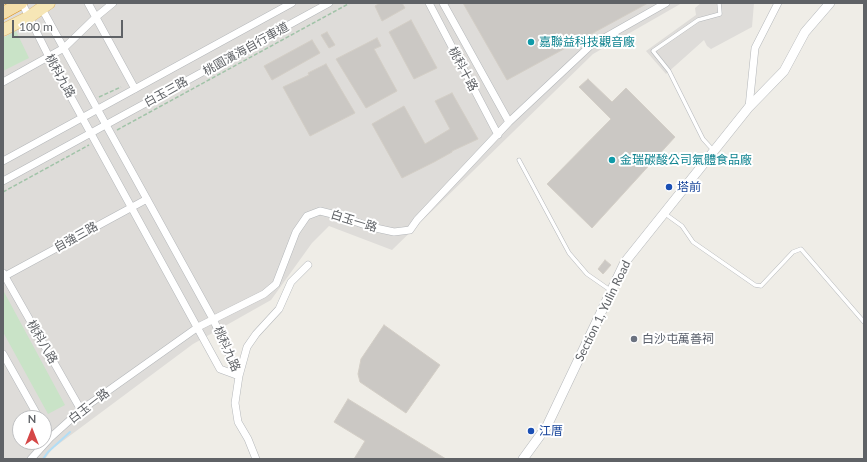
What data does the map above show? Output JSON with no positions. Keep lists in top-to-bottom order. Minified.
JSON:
{"streets":{"street":["桃科十路","桃科九路","白玉三路","白玉一路","自強三路","Section 1, Yulin Road","桃科八路"],"path":["桃園濱海自行車道"]},"crossings":[["桃園濱海自行車道","桃科九路"],["桃科十路","白玉一路"],["桃科九路","白玉三路"],["桃科九路","白玉一路"],["桃科九路","自強三路"],["白玉一路","桃科八路"],["自強三路","桃科八路"]],"places":["嘉聯益科技觀音廠","金瑞碳酸公司氣體食品廠","塔前","白沙屯萬善祠","江厝"],"scale_bar":"100 m","north":"top"}
